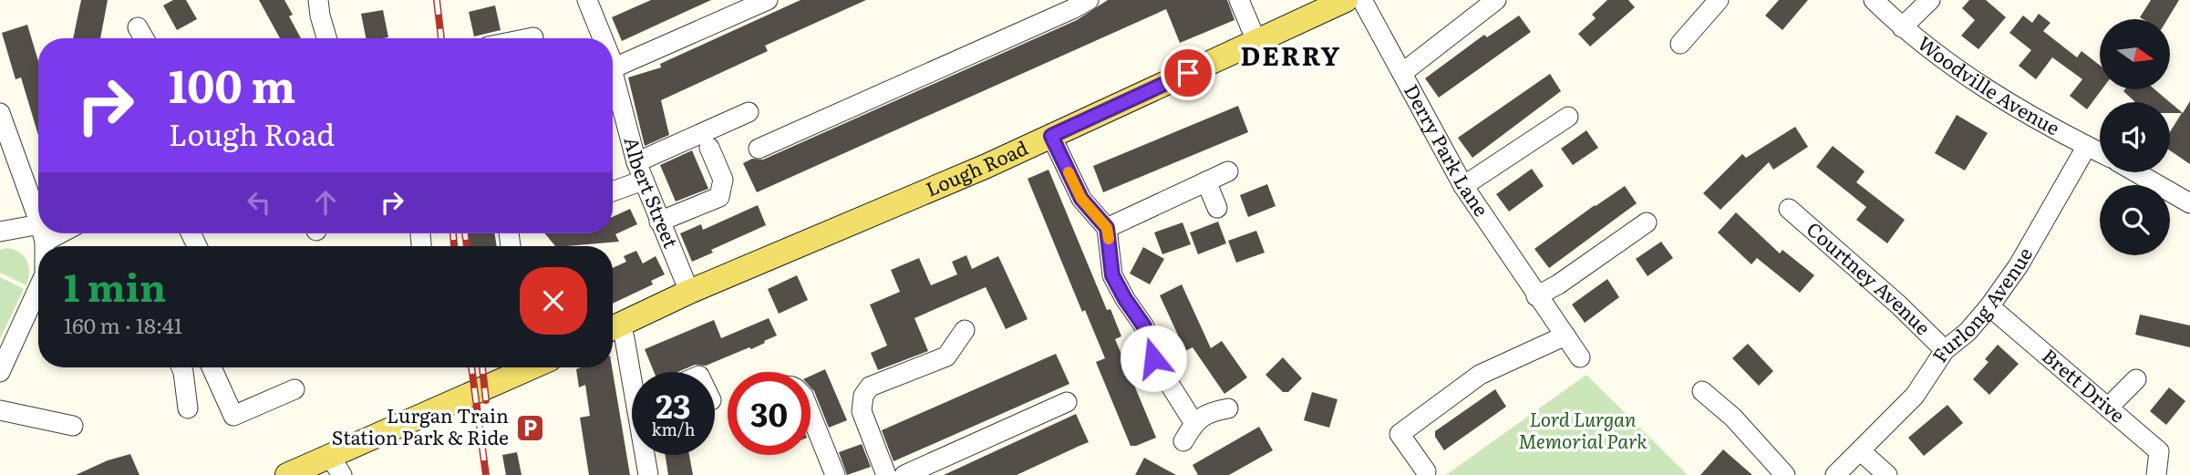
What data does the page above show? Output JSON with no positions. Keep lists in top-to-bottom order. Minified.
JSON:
{"streets":{"main road":["Lough Road"],"street":["Woodville Avenue","Derry Park Lane","Albert Street","Courtney Avenue","Furlong Avenue","Brett Drive"]},"crossings":[["Woodville Avenue","Furlong Avenue"],["Lough Road","Albert Street"],["Courtney Avenue","Furlong Avenue"],["Furlong Avenue","Brett Drive"]],"districts":["DERRY"],"parks":["Lord Lurgan Memorial Park"],"places":{"parking":["Lurgan Train Station Park & Ride"]},"north":"right","page":{"turn":["100 m","Lough Road"],"heading":["1 min","160 m · 18:41"],"speed":"23 km/h","limit":"30"}}
